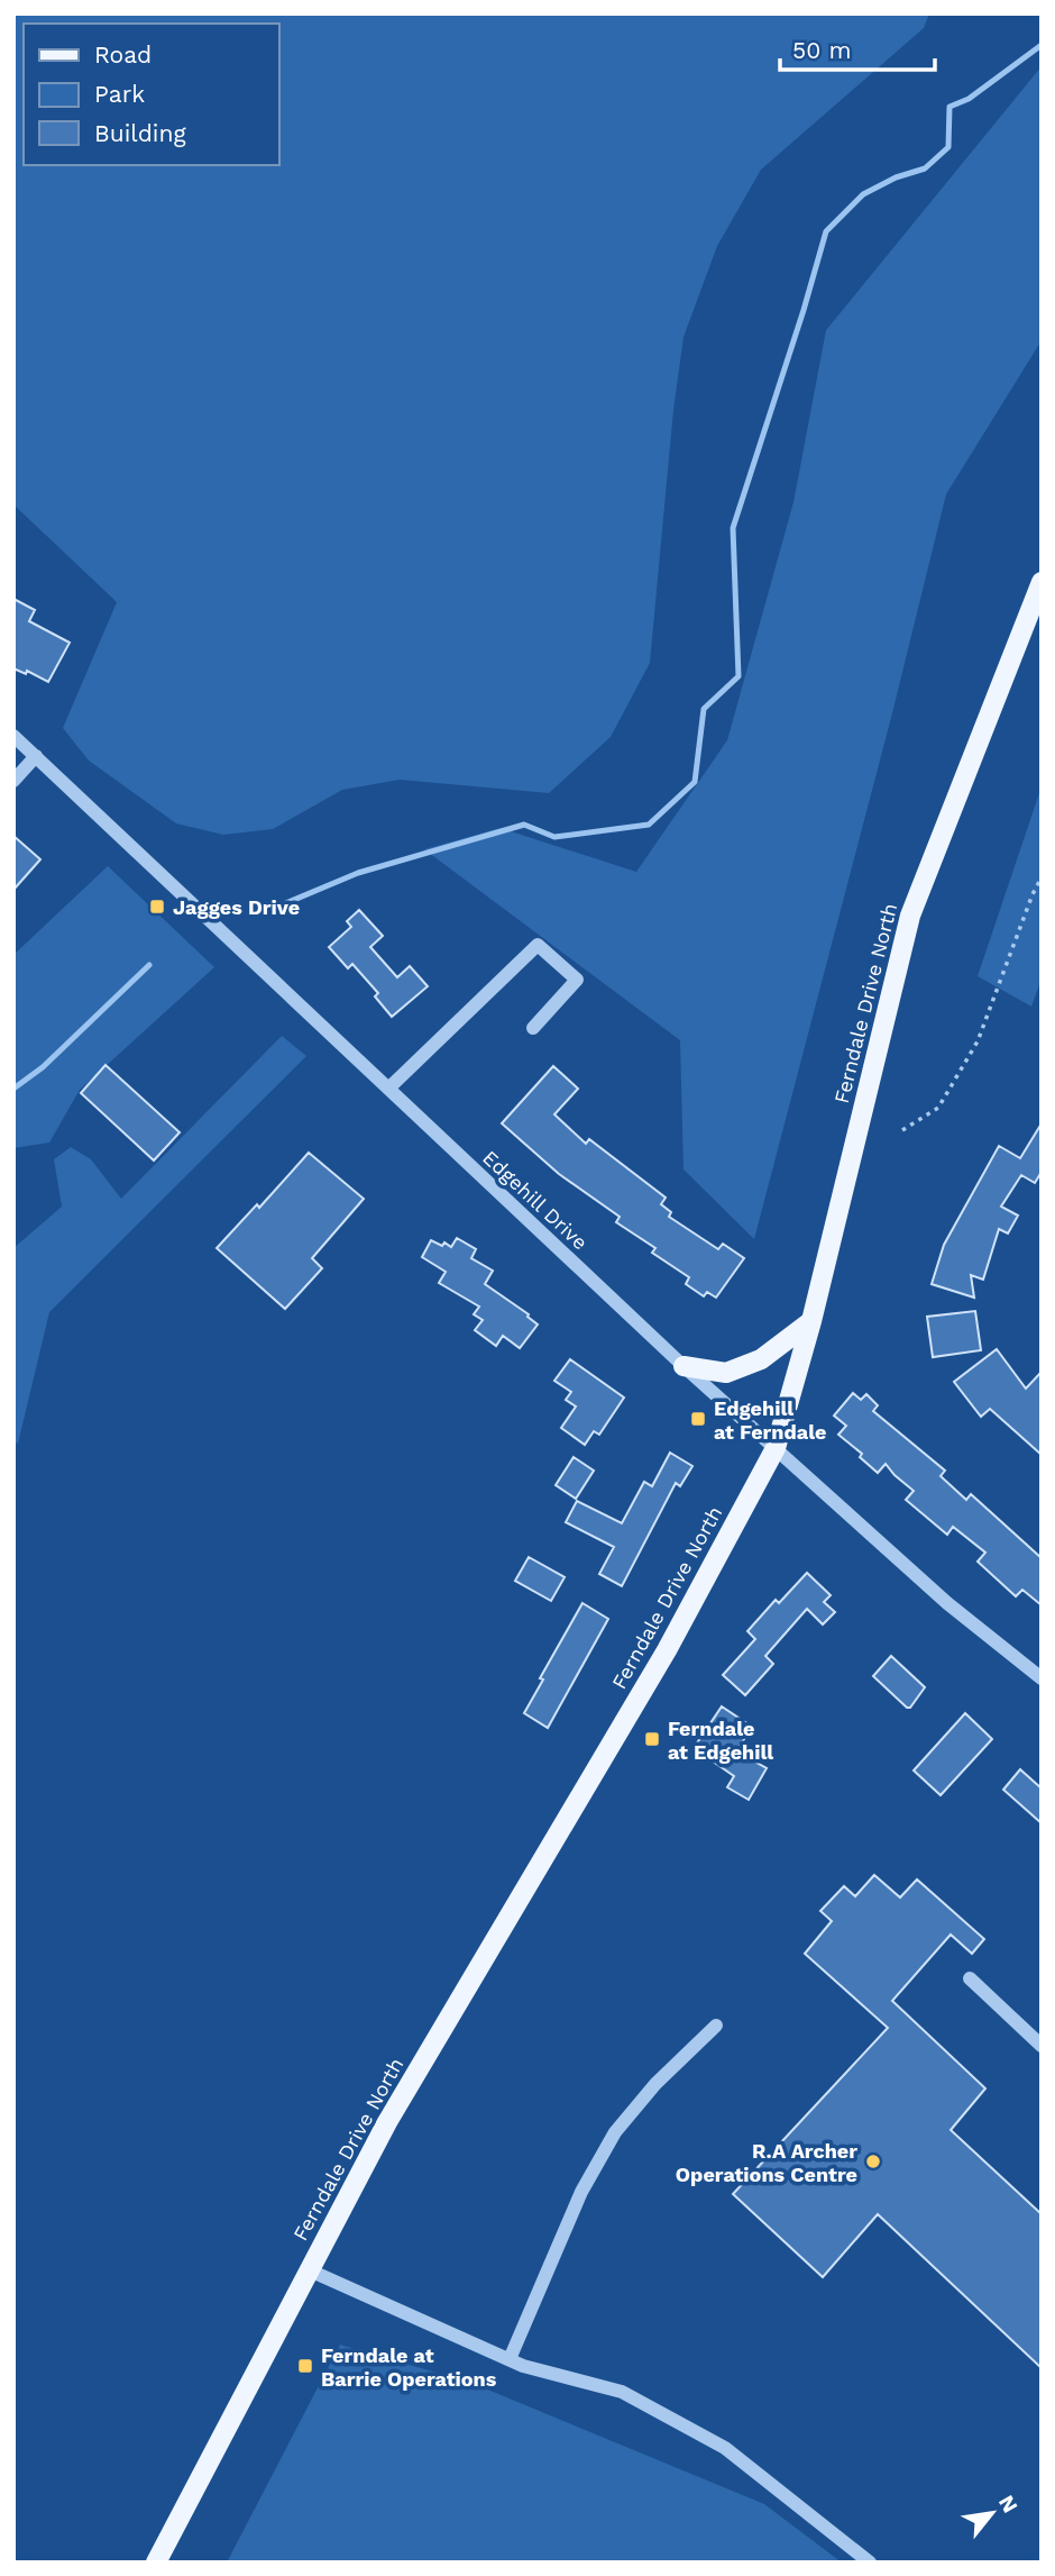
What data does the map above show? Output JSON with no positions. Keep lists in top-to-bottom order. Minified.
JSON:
{"streets":{"main road":["Ferndale Drive North"],"street":["Edgehill Drive"]},"crossings":[["Ferndale Drive North","Edgehill Drive"]],"places":{"transit":["Jagges Drive","Edgehill at Ferndale","Ferndale at Edgehill","Ferndale at Barrie Operations"],"other":["R.A Archer Operations Centre"]},"legend":["Road","Park","Building"],"scale_bar":"50 m","north":"top right"}
